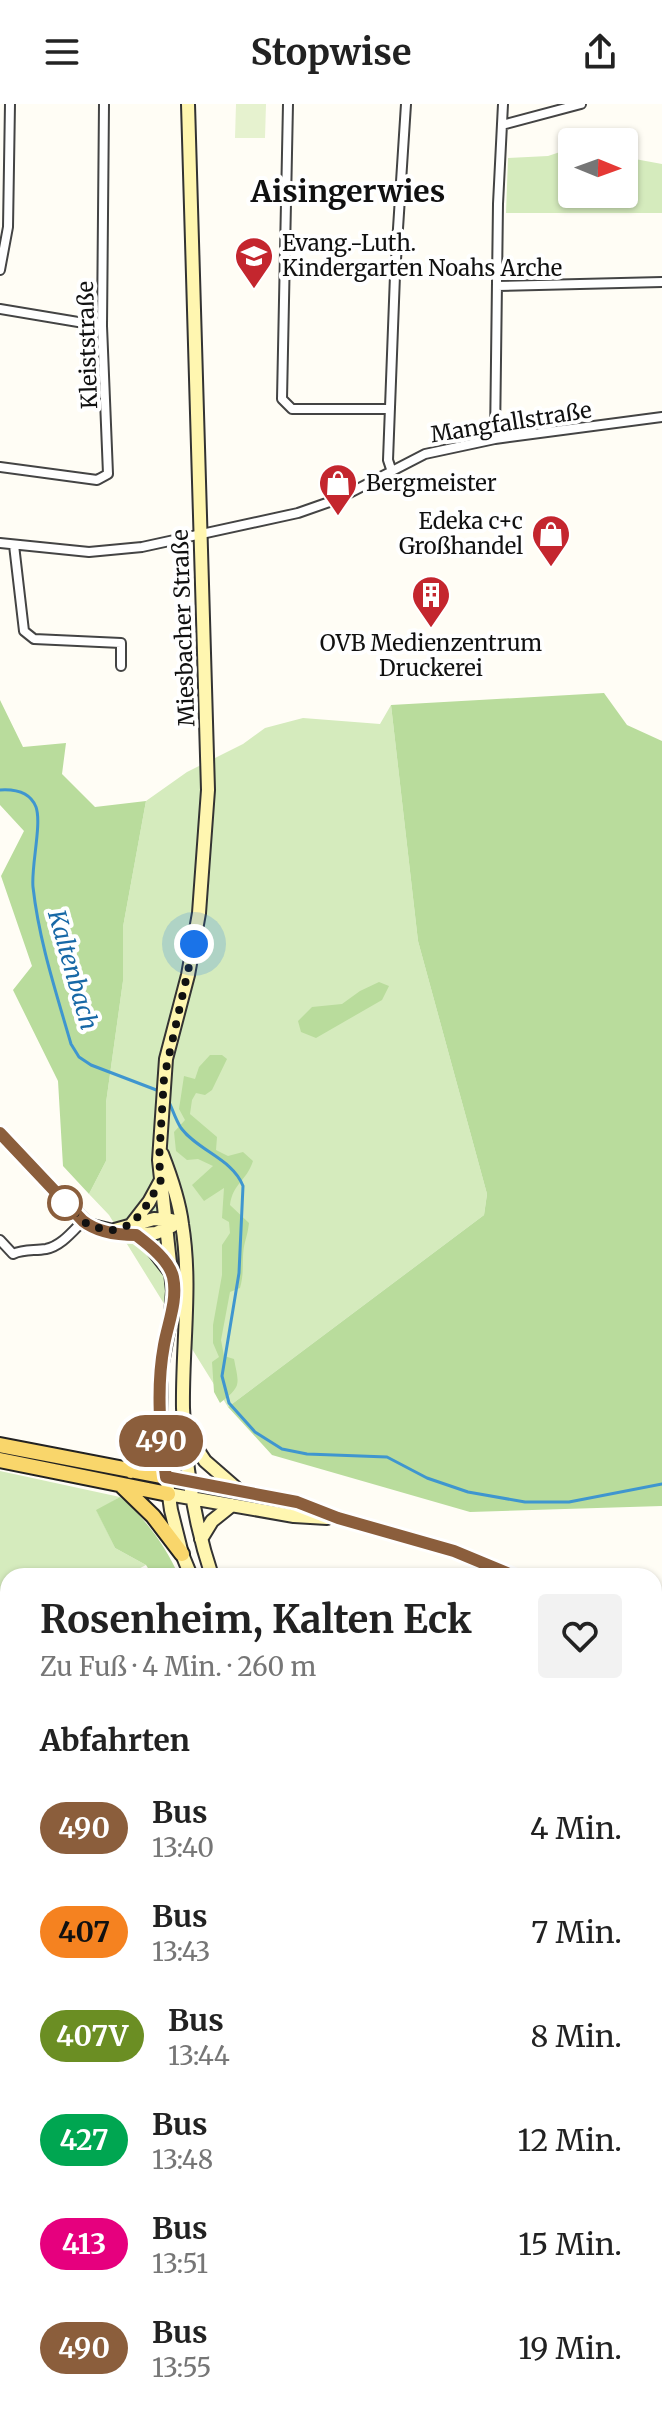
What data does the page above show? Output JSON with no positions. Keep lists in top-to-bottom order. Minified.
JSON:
{"streets":{"main road":["Miesbacher Straße"],"street":["Kleiststraße","Mangfallstraße"]},"crossings":[["Mangfallstraße","Miesbacher Straße"]],"districts":["Aisingerwies"],"water":["Kaltenbach"],"places":{"school or university":["Evang.-Luth. Kindergarten Noahs Arche"],"shop":["Bergmeister","Edeka c+c Großhandel"],"building":["OVB Medienzentrum Druckerei"]},"lines":["bus line 490"],"north":"right","page":{"header":"Stopwise","on_map":"490","heading":[["Rosenheim, Kalten Eck","Zu Fuß · 4 Min. · 260 m"],"Abfahrten"],"list":[{"mark":"490","name":"Bus","note":"13:40","value":"4 Min."},{"mark":"407","name":"Bus","note":"13:43","value":"7 Min."},{"mark":"407V","name":"Bus","note":"13:44","value":"8 Min."},{"mark":"427","name":"Bus","note":"13:48","value":"12 Min."},{"mark":"413","name":"Bus","note":"13:51","value":"15 Min."},{"mark":"490","name":"Bus","note":"13:55","value":"19 Min."}]}}
